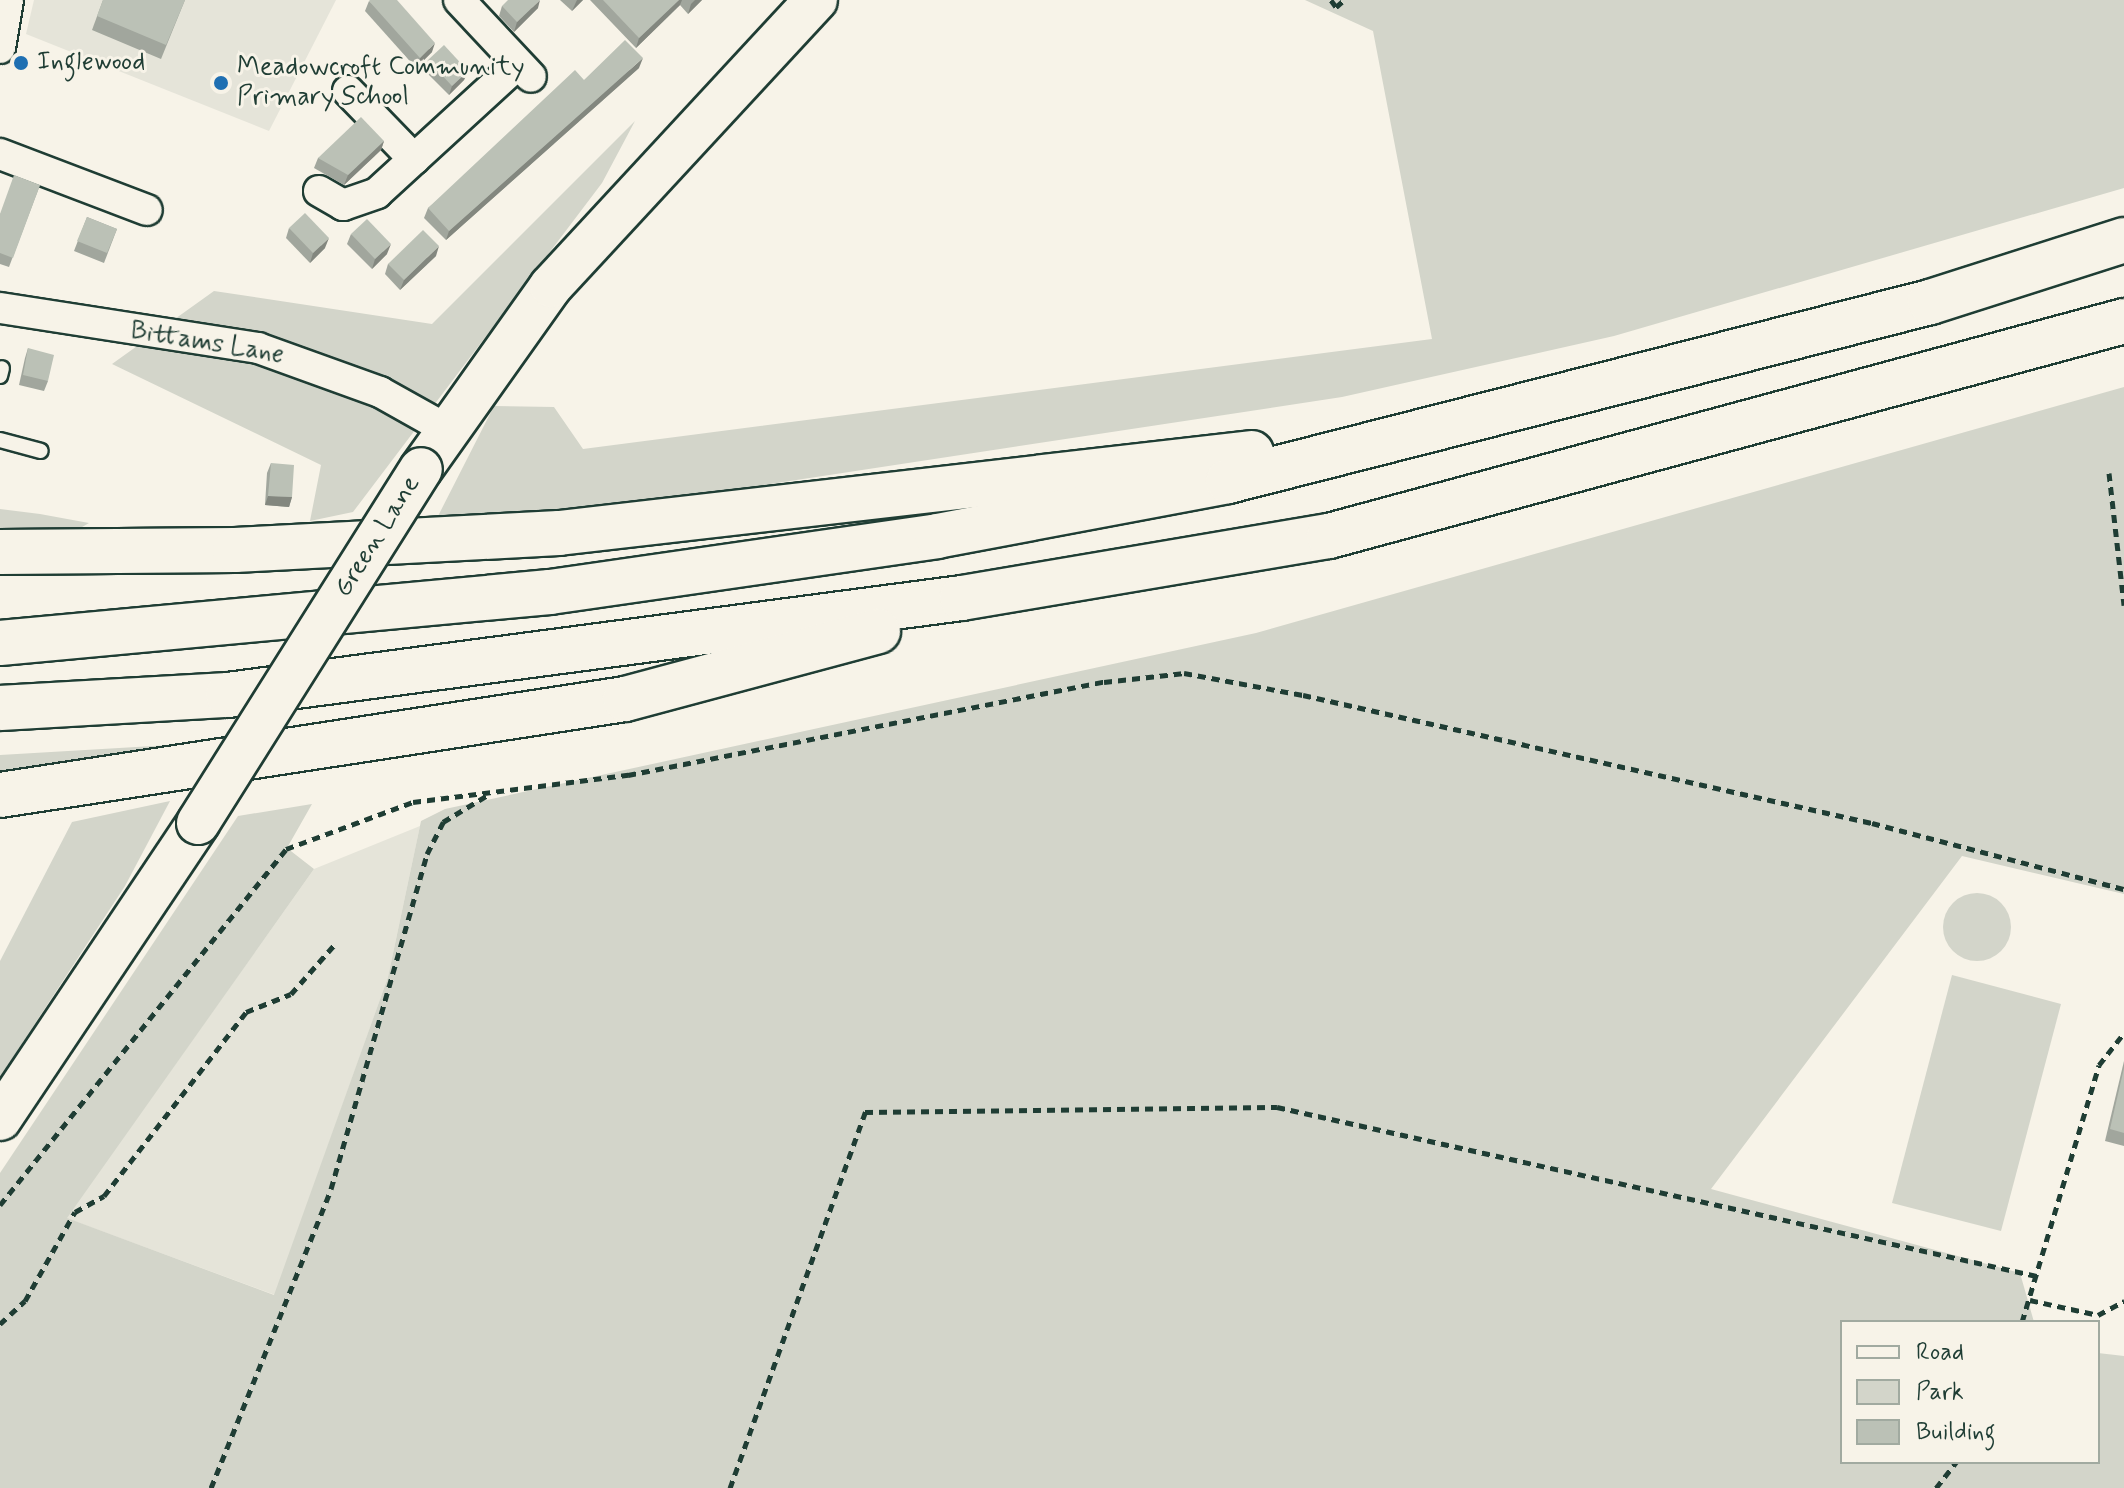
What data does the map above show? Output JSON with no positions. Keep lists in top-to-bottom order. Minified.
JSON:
{"streets":{"street":["Bittams Lane","Green Lane"]},"crossings":[["Bittams Lane","Green Lane"]],"places":["Inglewood","Meadowcroft Community Primary School"],"legend":["Road","Park","Building"]}
